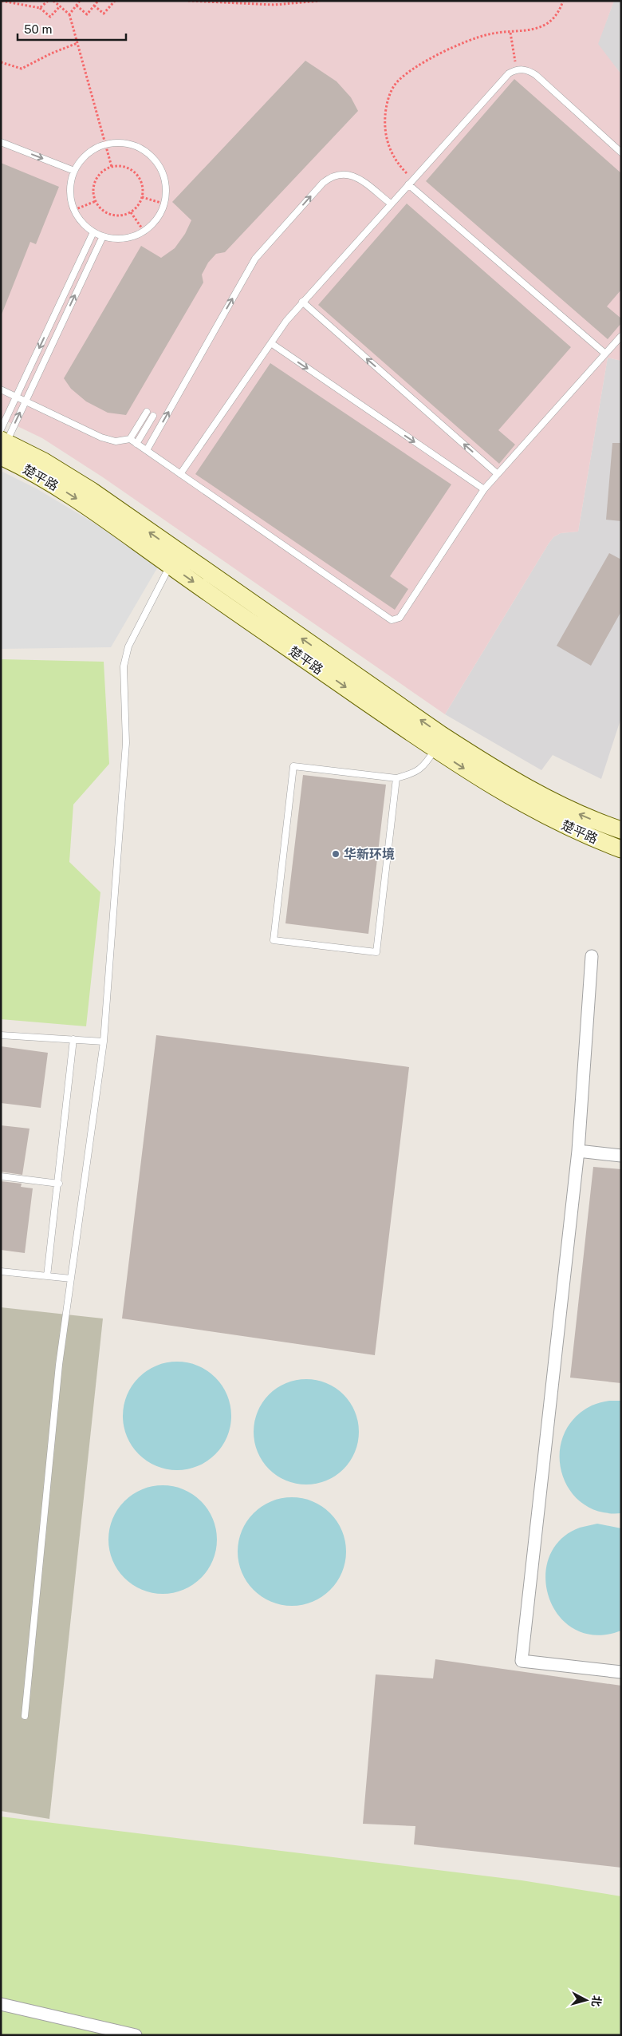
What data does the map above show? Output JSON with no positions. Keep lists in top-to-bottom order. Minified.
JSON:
{"streets":{"main road":["楚平路"]},"places":["华新环境"],"scale_bar":"50 m","north":"right"}
